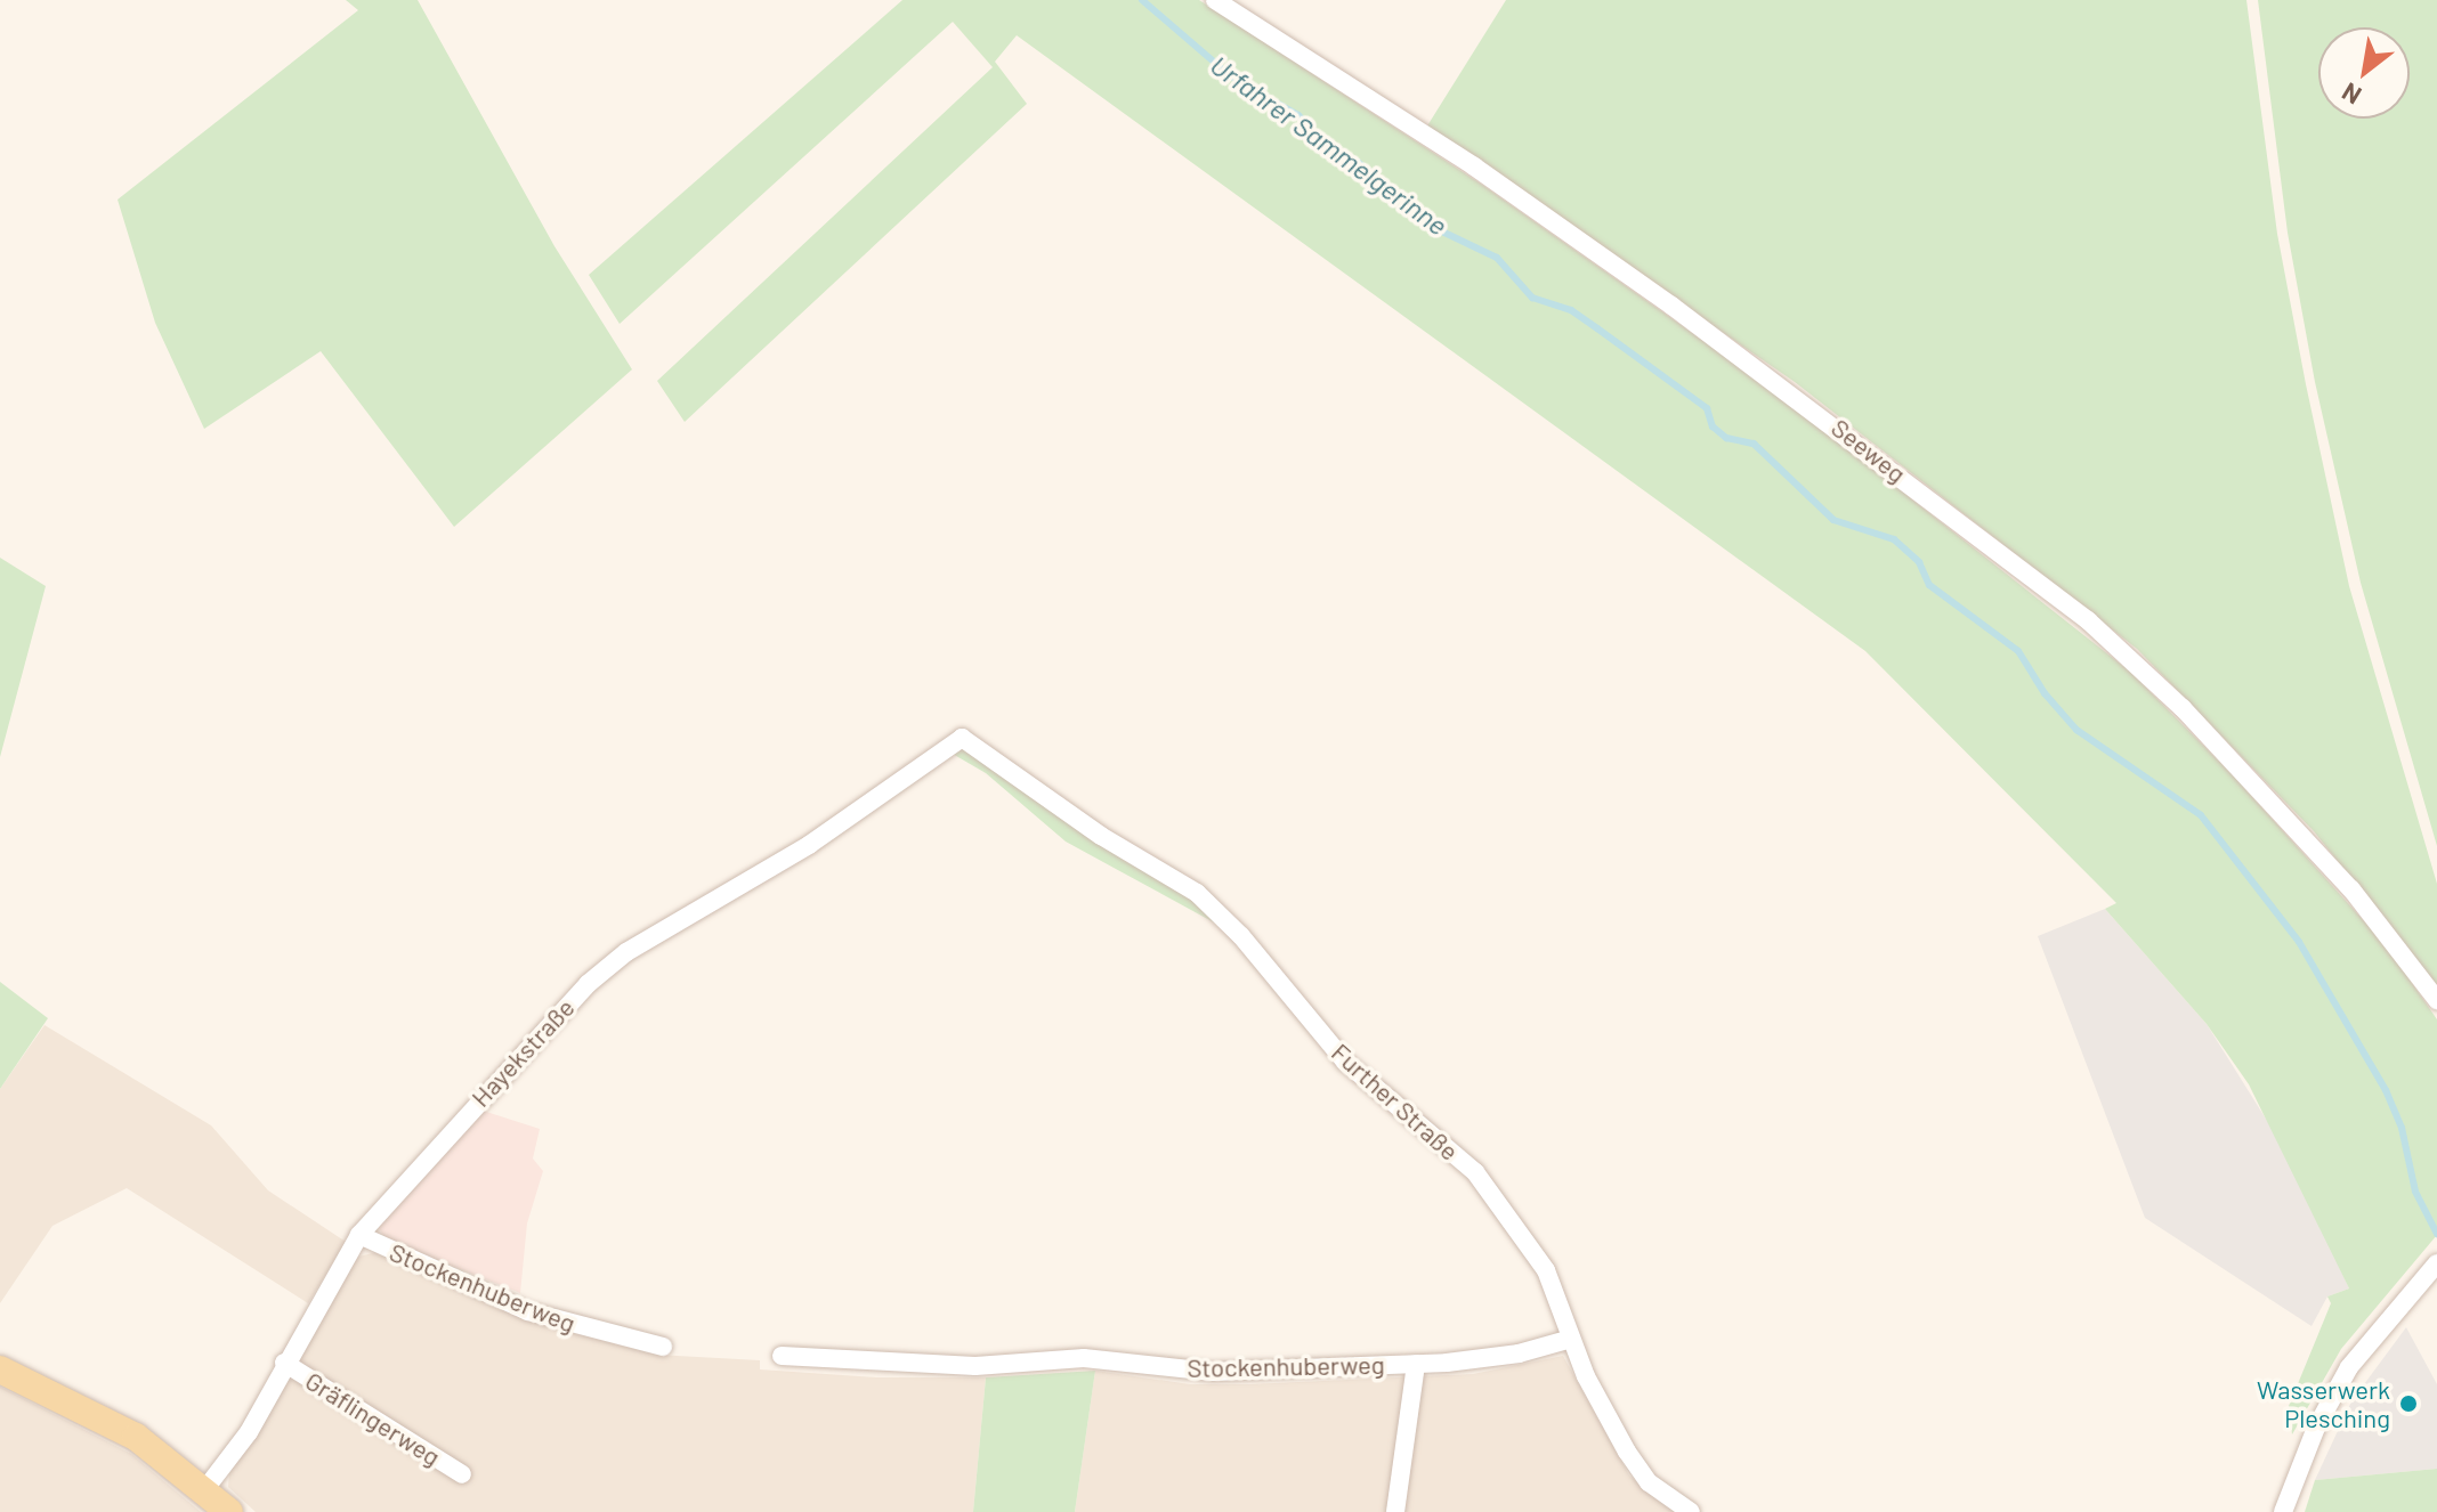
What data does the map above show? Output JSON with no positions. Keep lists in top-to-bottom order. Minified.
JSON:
{"streets":{"street":["Seeweg","Hayekstraße","Further Straße","Stockenhuberweg","Gräflingerweg"]},"crossings":[["Hayekstraße","Further Straße"],["Hayekstraße","Stockenhuberweg"],["Hayekstraße","Gräflingerweg"],["Further Straße","Stockenhuberweg"]],"water":["Urfahrer Sammelgerinne"],"places":["Wasserwerk Plesching"],"north":"bottom left"}
